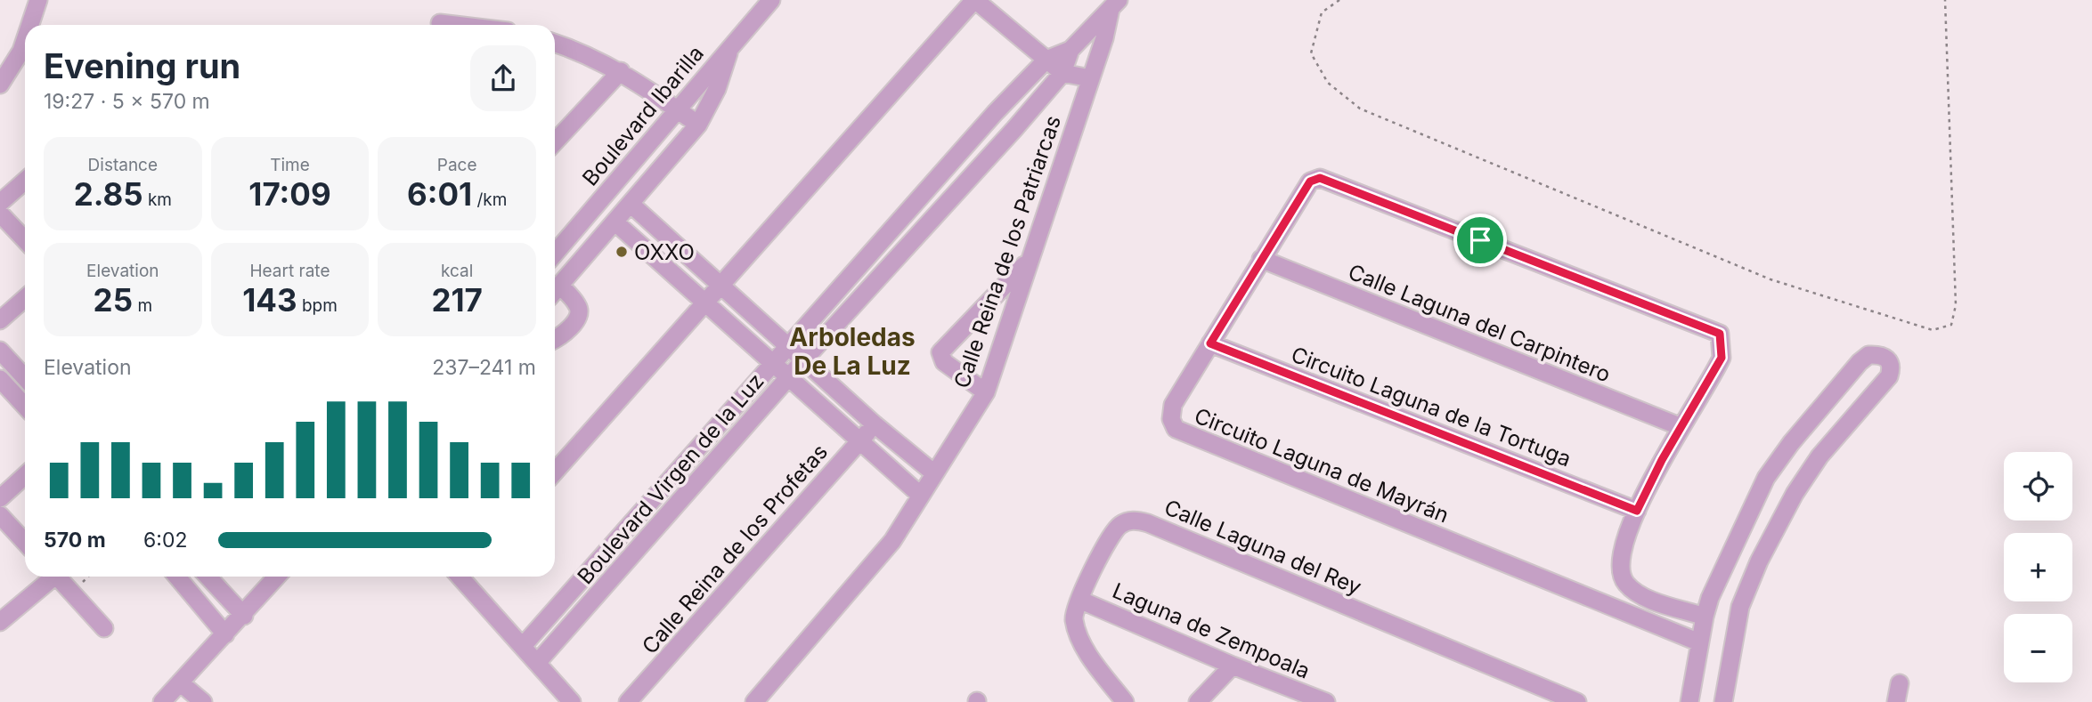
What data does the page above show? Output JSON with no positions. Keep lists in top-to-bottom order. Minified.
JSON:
{"streets":{"street":["Boulevard Ibarilla","Calle Reina de los Patriarcas","Calle Laguna del Carpintero","Circuito Laguna de la Tortuga","Circuito Laguna de Mayrán","Boulevard Virgen de la Luz","Calle Laguna del Rey","Calle Reina de los Profetas","Laguna de Zempoala"]},"crossings":[["Calle Laguna del Carpintero","Circuito Laguna de Mayrán"],["Circuito Laguna de la Tortuga","Circuito Laguna de Mayrán"],["Calle Laguna del Rey","Laguna de Zempoala"]],"districts":["Arboledas De La Luz"],"places":["OXXO"],"page":{"heading":["Evening run","19:27 · 5 × 570 m"],"stats":[["Distance","2.85 km"],["Time","17:09"],["Pace","6:01 /km"],["Elevation","25 m"],["Heart rate","143 bpm"],["kcal","217"]],"chart":["Elevation","237–241 m"],"map_buttons":["+","−"],"list":[{"name":"570 m","note":"6:02"}]}}
